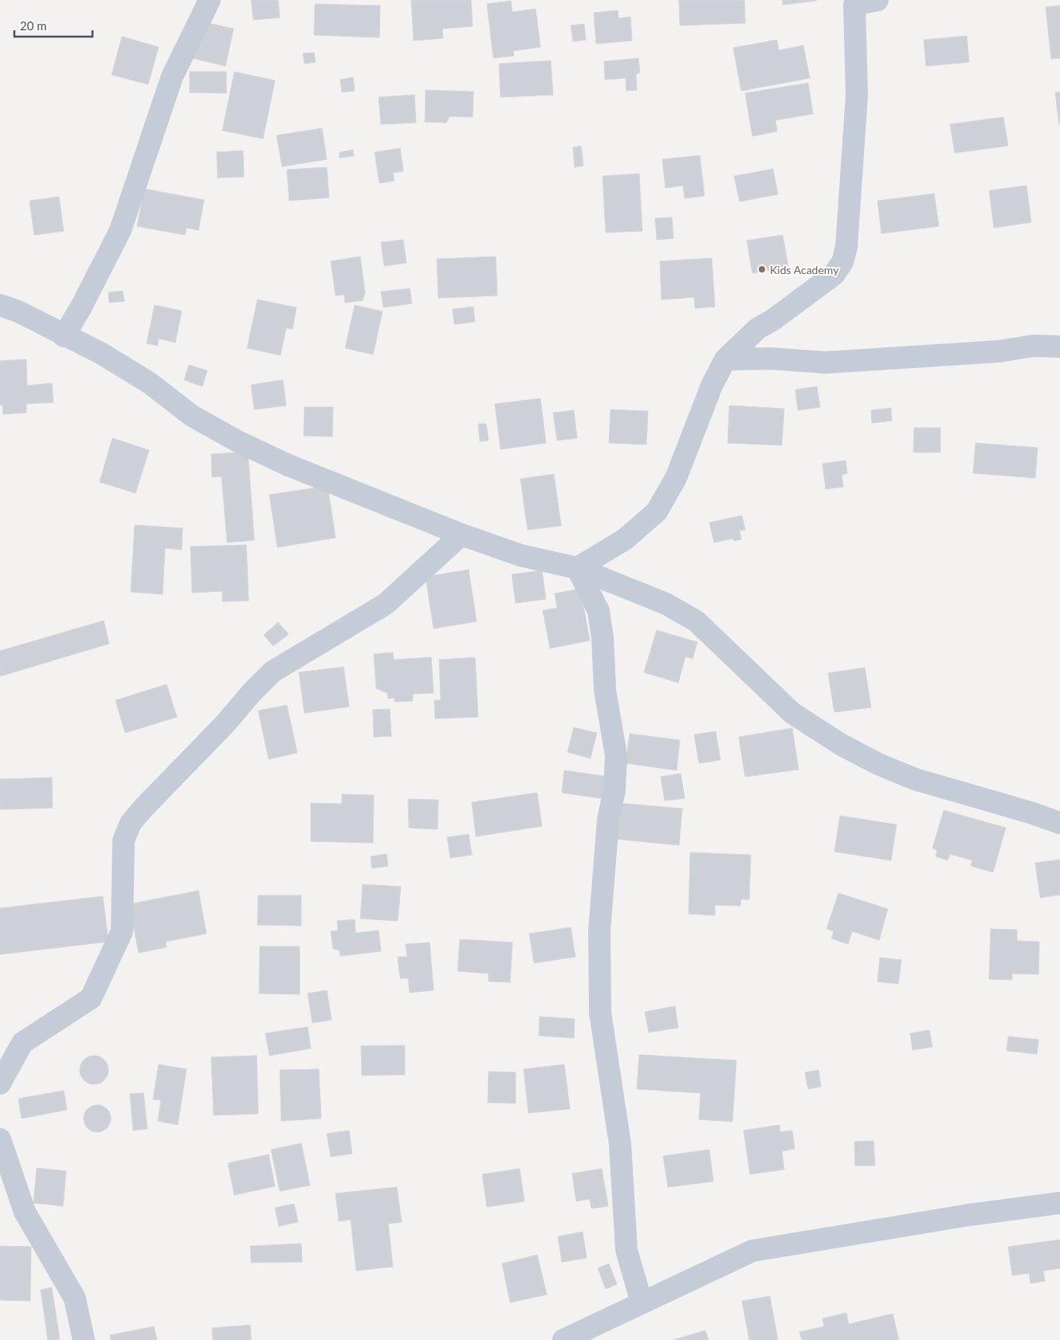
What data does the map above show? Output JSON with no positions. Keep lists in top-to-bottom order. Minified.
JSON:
{"places":["Kids Academy"],"scale_bar":"20 m"}
